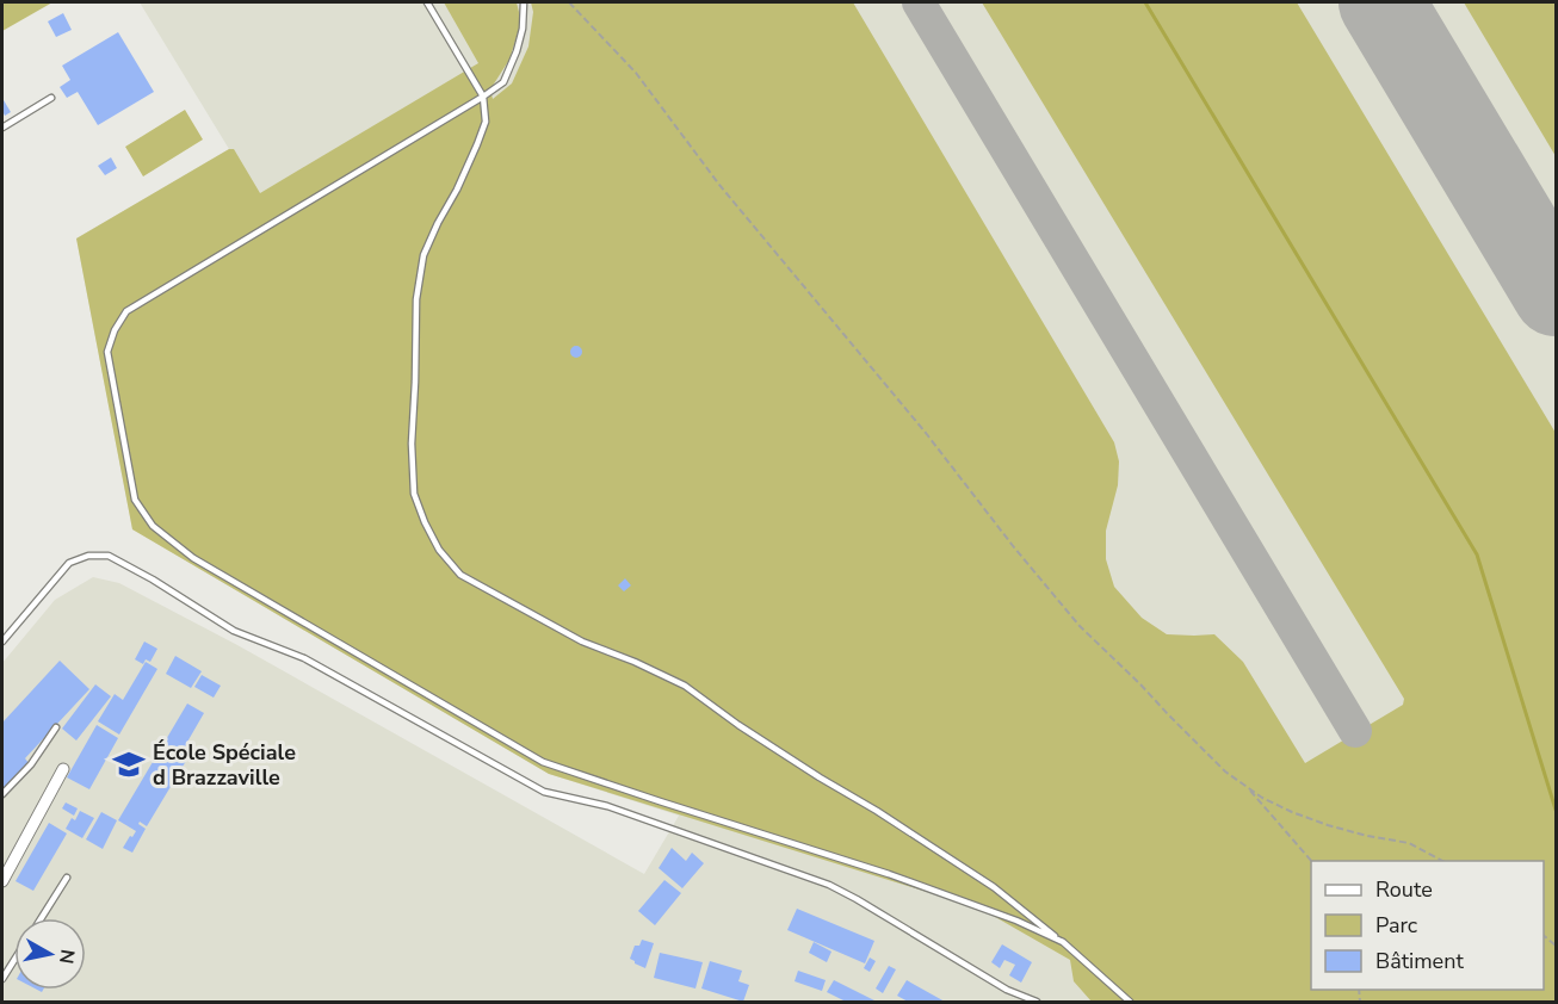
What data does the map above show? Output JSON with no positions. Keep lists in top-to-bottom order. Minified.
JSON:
{"places":{"school or university":["École Spéciale d Brazzaville"]},"legend":["Route","Parc","Bâtiment"],"north":"right"}
